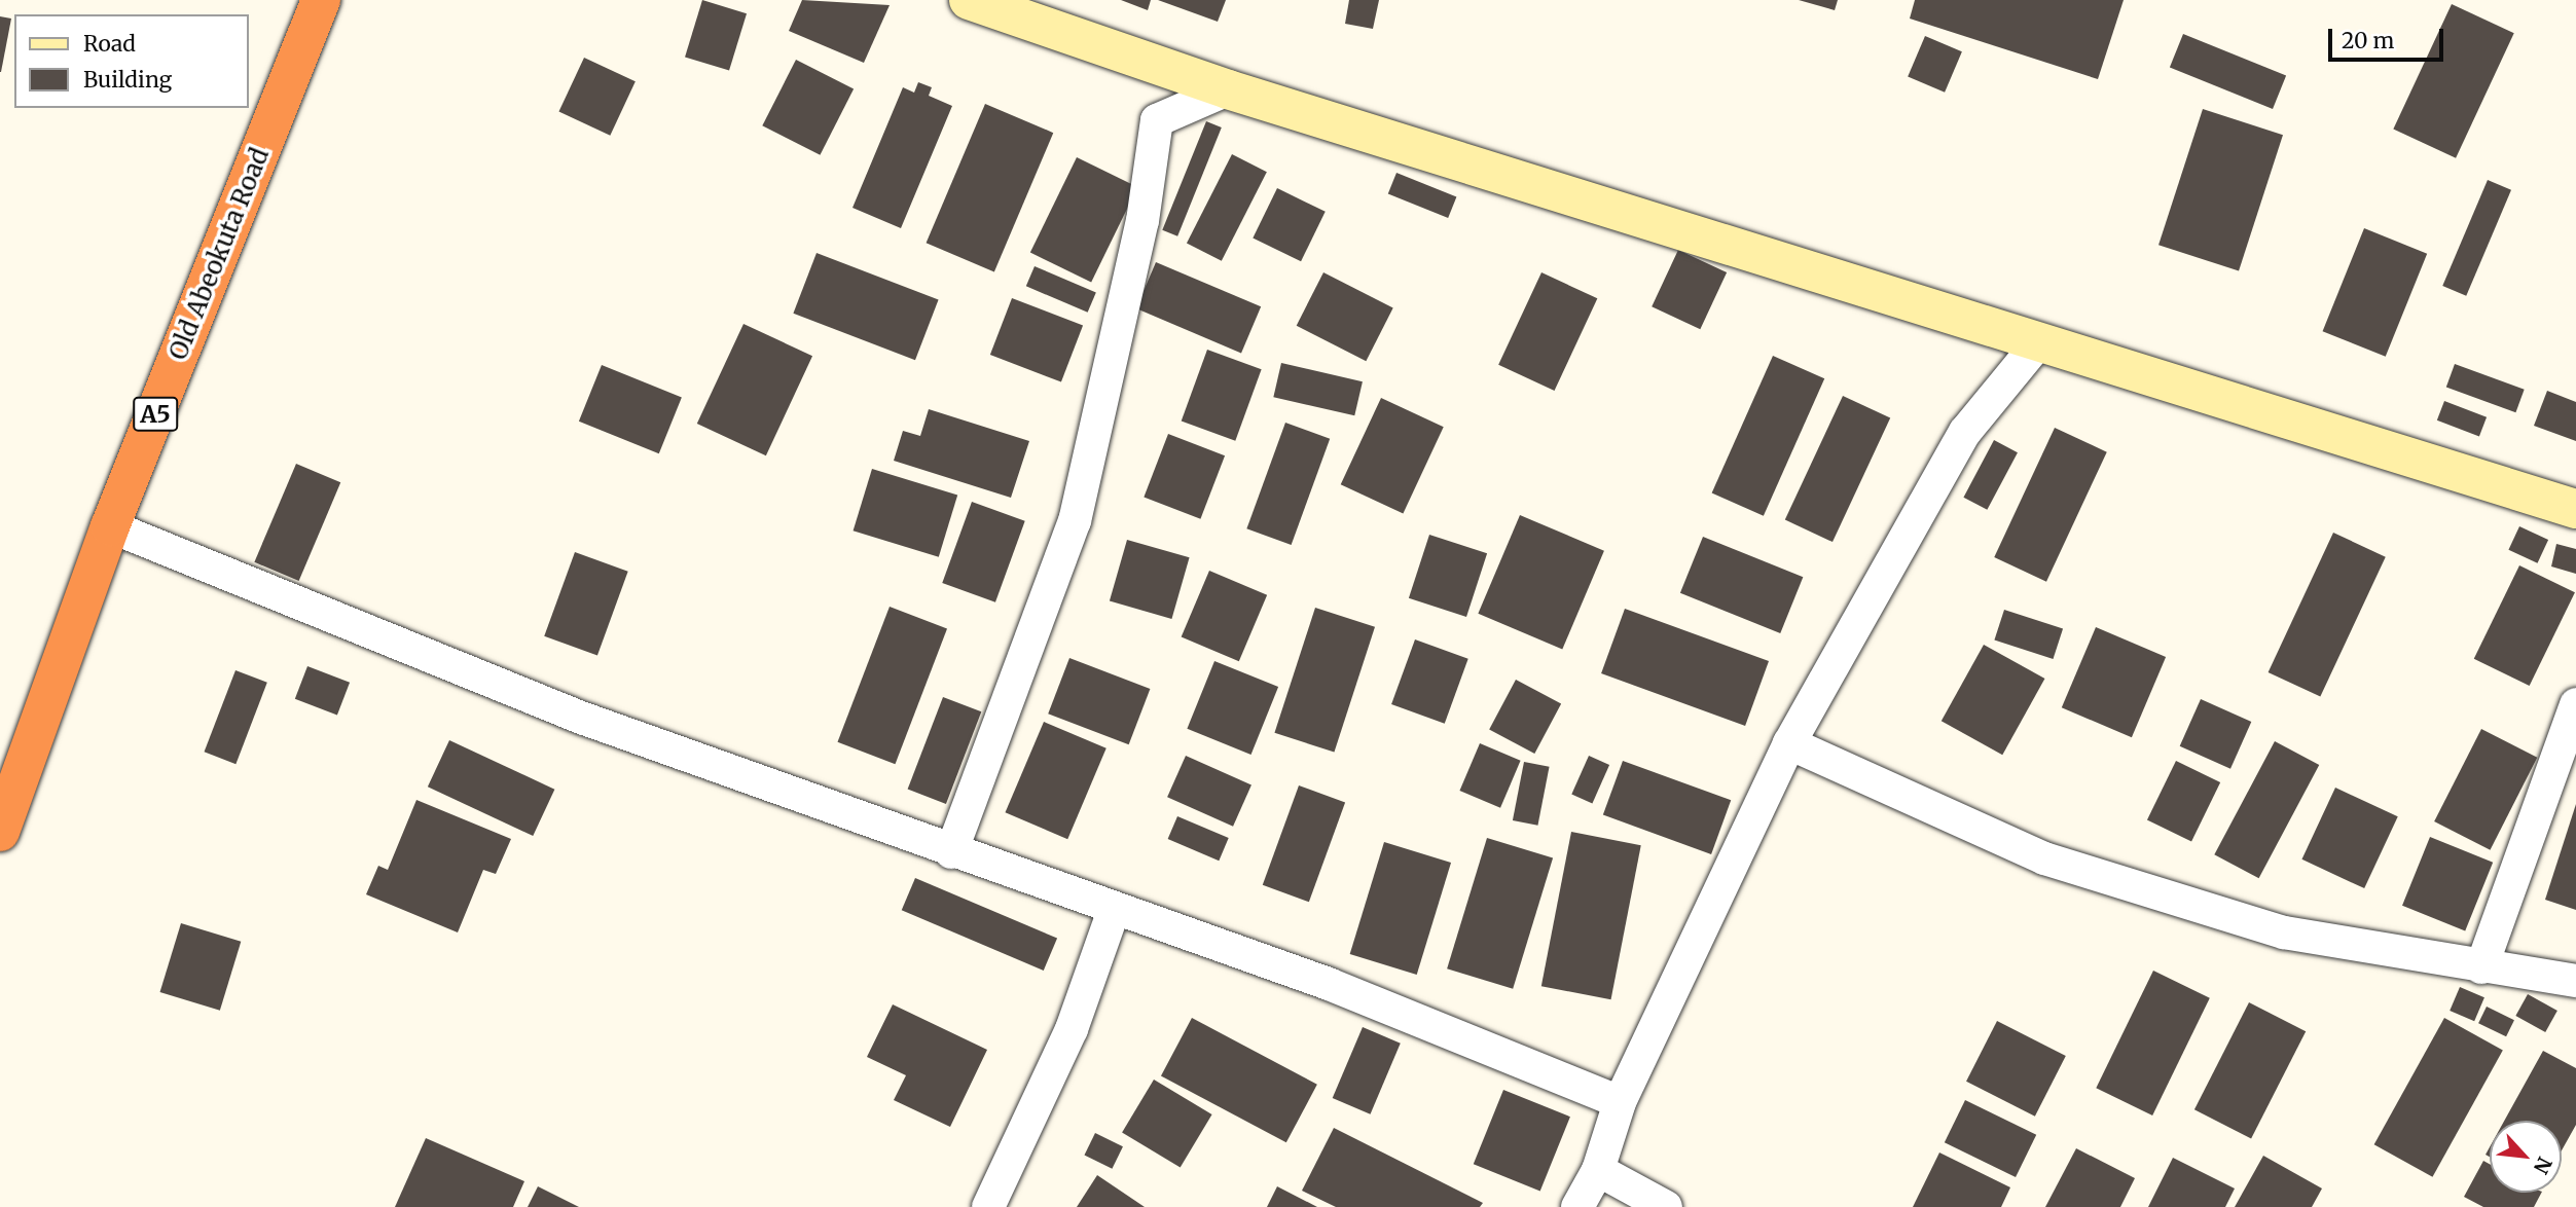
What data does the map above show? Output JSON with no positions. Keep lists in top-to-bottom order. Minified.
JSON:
{"streets":{"highway":["Old Abeokuta Road","A5"]},"legend":["Road","Building"],"scale_bar":"20 m","north":"bottom right"}
